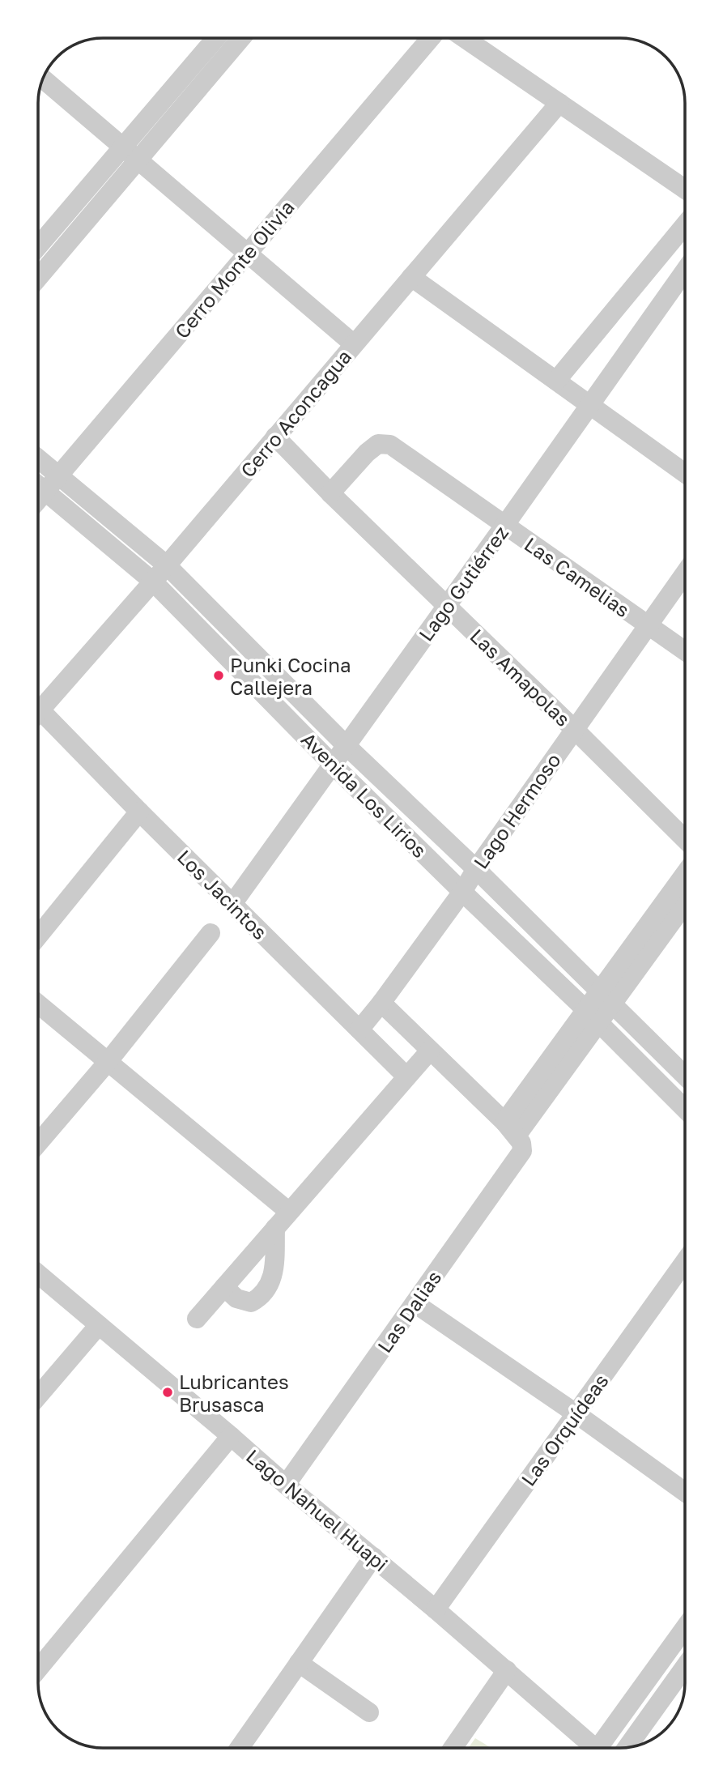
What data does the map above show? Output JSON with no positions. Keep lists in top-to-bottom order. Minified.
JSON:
{"streets":{"street":["Cerro Monte Olivia","Cerro Aconcagua","Las Camelias","Lago Gutiérrez","Las Amapolas","Avenida Los Lirios","Lago Hermoso","Los Jacintos","Las Dalias","Las Orquídeas","Lago Nahuel Huapi"]},"crossings":[["Cerro Monte Olivia","Avenida Los Lirios"],["Cerro Aconcagua","Las Amapolas"],["Cerro Aconcagua","Avenida Los Lirios"],["Las Camelias","Lago Gutiérrez"],["Las Camelias","Las Amapolas"],["Las Camelias","Lago Hermoso"],["Lago Gutiérrez","Las Amapolas"],["Lago Gutiérrez","Avenida Los Lirios"],["Lago Gutiérrez","Los Jacintos"],["Las Amapolas","Lago Hermoso"],["Avenida Los Lirios","Lago Hermoso"],["Lago Hermoso","Los Jacintos"],["Las Dalias","Lago Nahuel Huapi"],["Las Orquídeas","Lago Nahuel Huapi"]],"places":["Punki Cocina Callejera","Lubricantes Brusasca"]}
